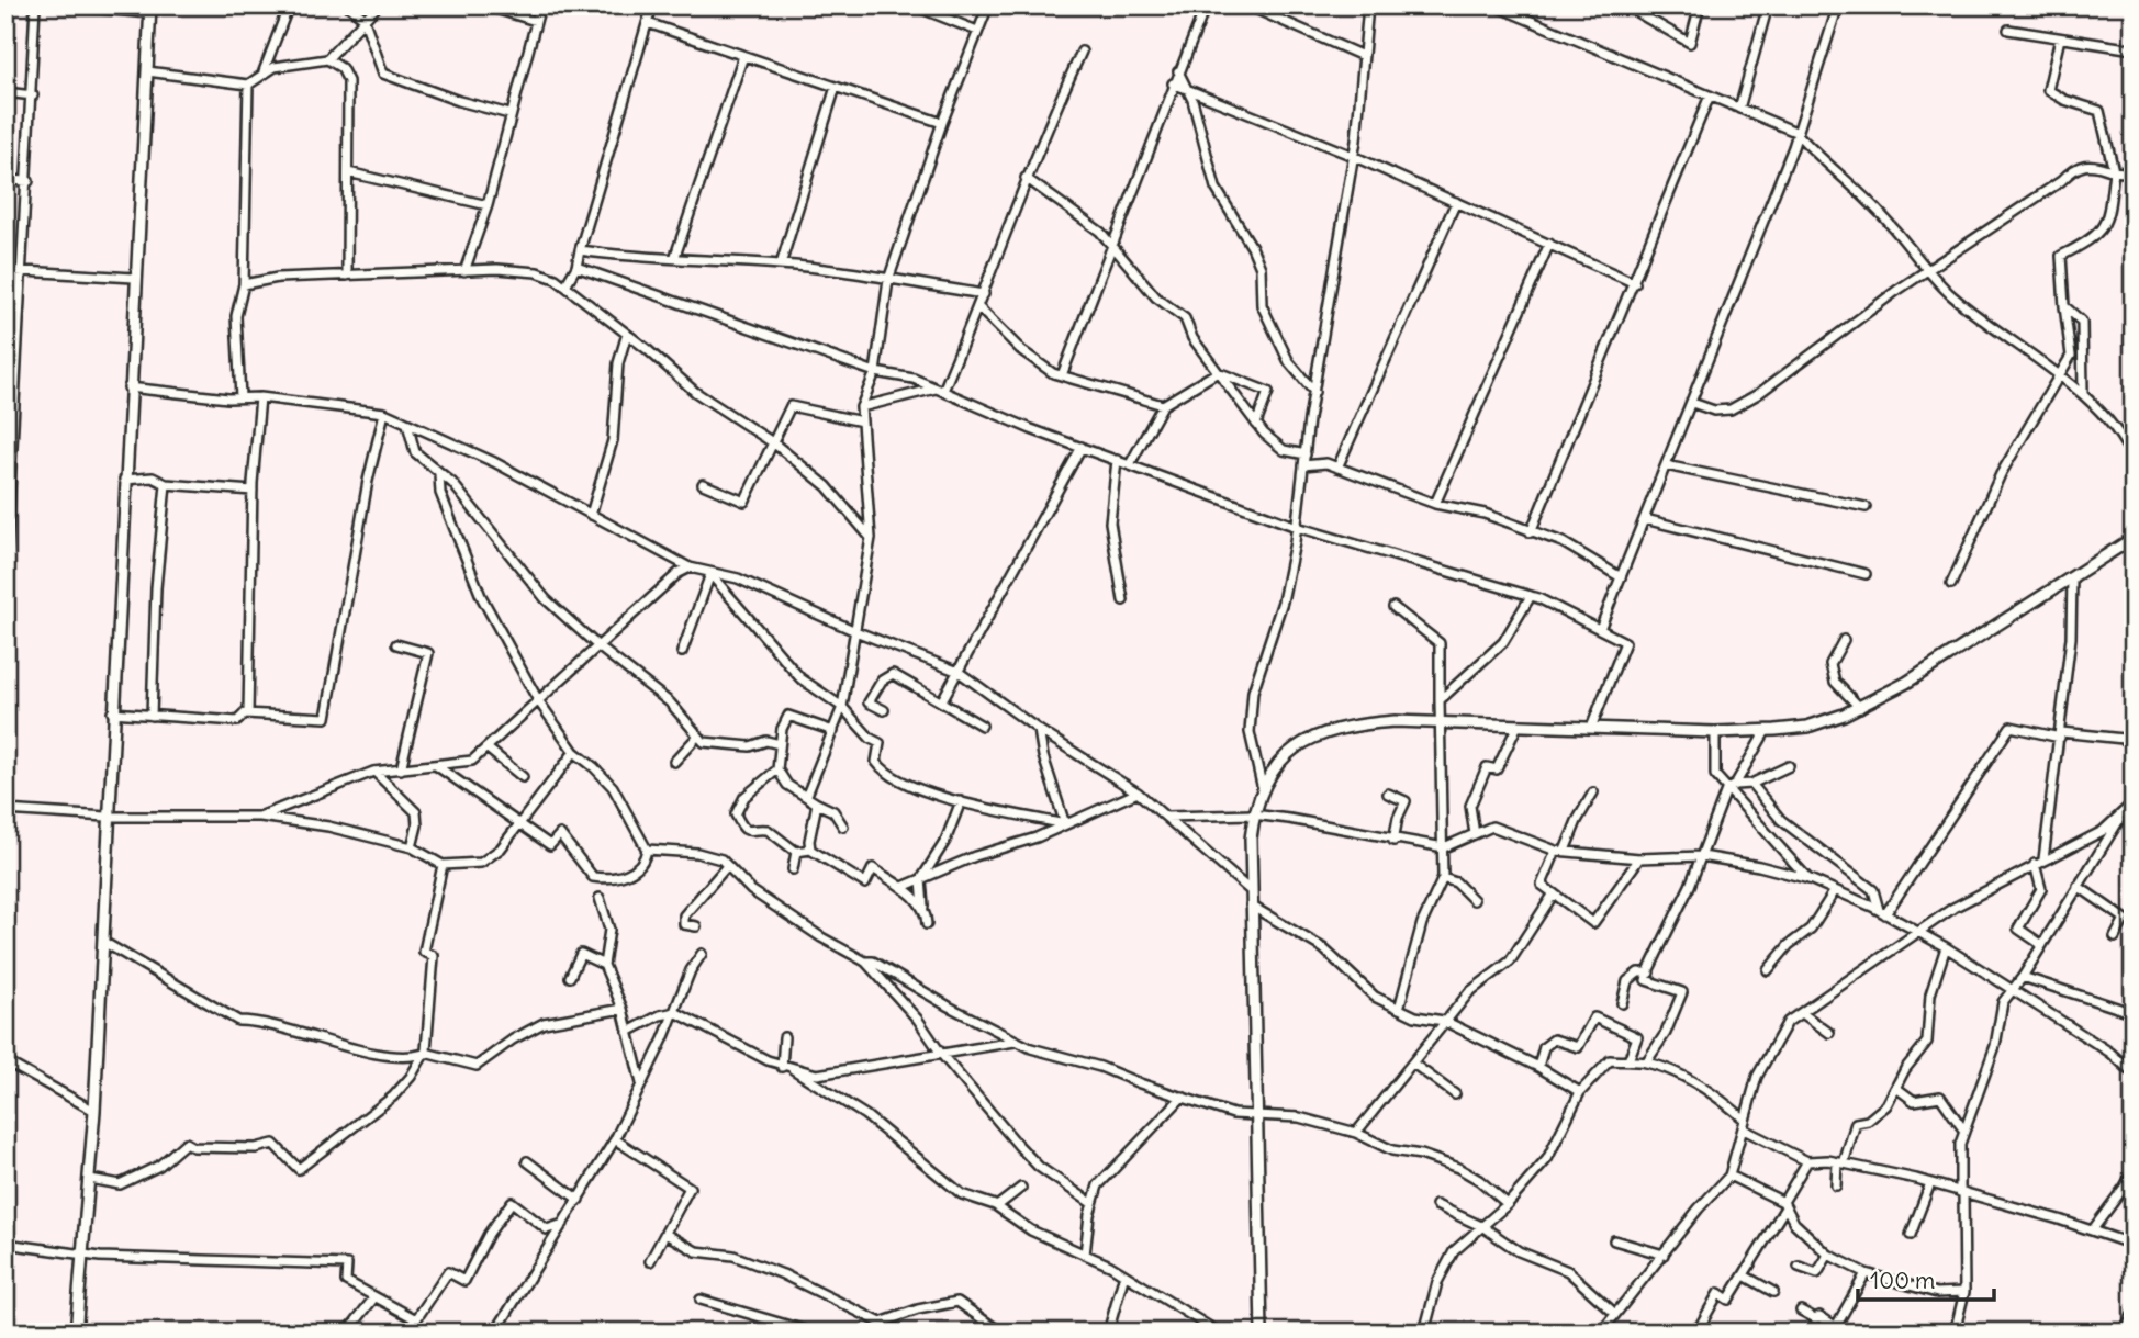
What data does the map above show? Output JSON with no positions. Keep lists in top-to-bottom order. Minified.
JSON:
{"scale_bar":"100 m"}
